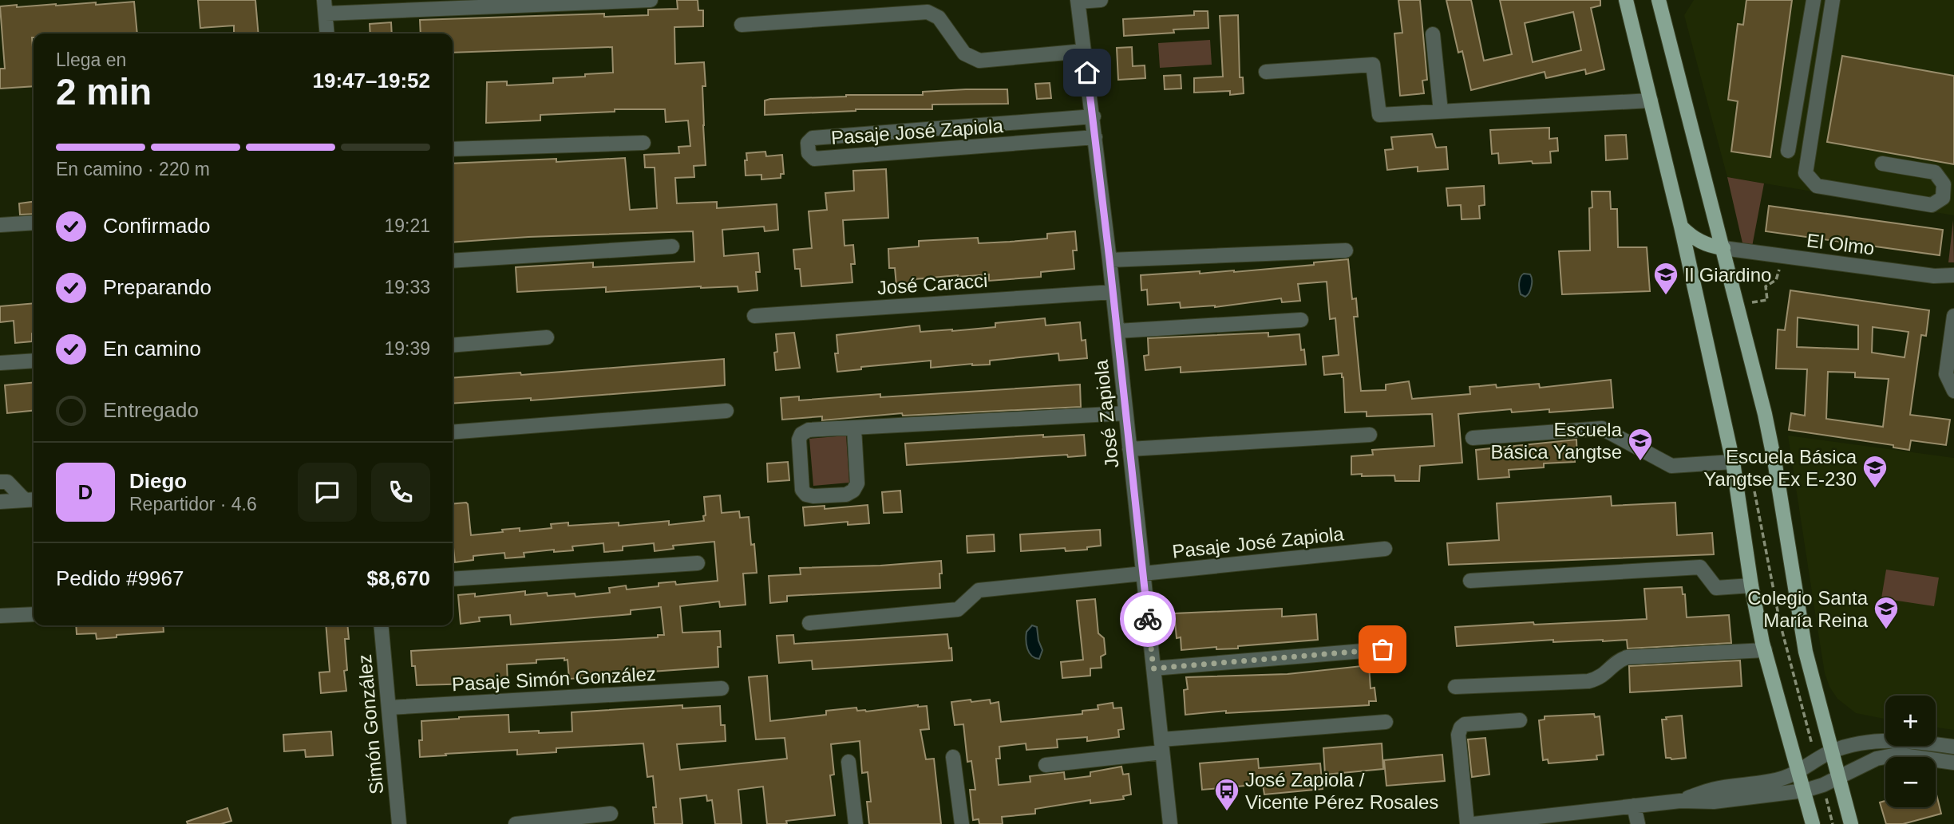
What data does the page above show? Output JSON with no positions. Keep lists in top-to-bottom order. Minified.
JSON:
{"streets":{"street":["Pasaje José Zapiola","El Olmo","José Caracci","José Zapiola","Pasaje Simón González","Simón González"]},"crossings":[["Pasaje José Zapiola","José Zapiola"],["José Caracci","José Zapiola"],["Pasaje Simón González","Simón González"]],"places":{"school or university":["Il Giardino","Escuela Básica Yangtse","Escuela Básica Yangtse Ex E-230","Colegio Santa María Reina"],"bus stop":["José Zapiola / Vicente Pérez Rosales"]},"page":{"heading":["2 min","Llega en","19:47–19:52"],"panel":["Diego","Repartidor · 4.6","Pedido #9967","$8,670"],"bar":"En camino · 220 m","list":[["Confirmado","19:21"],["Preparando","19:33"],["En camino","19:39"],"Entregado"],"round":"D","map_buttons":["+","−"]}}
